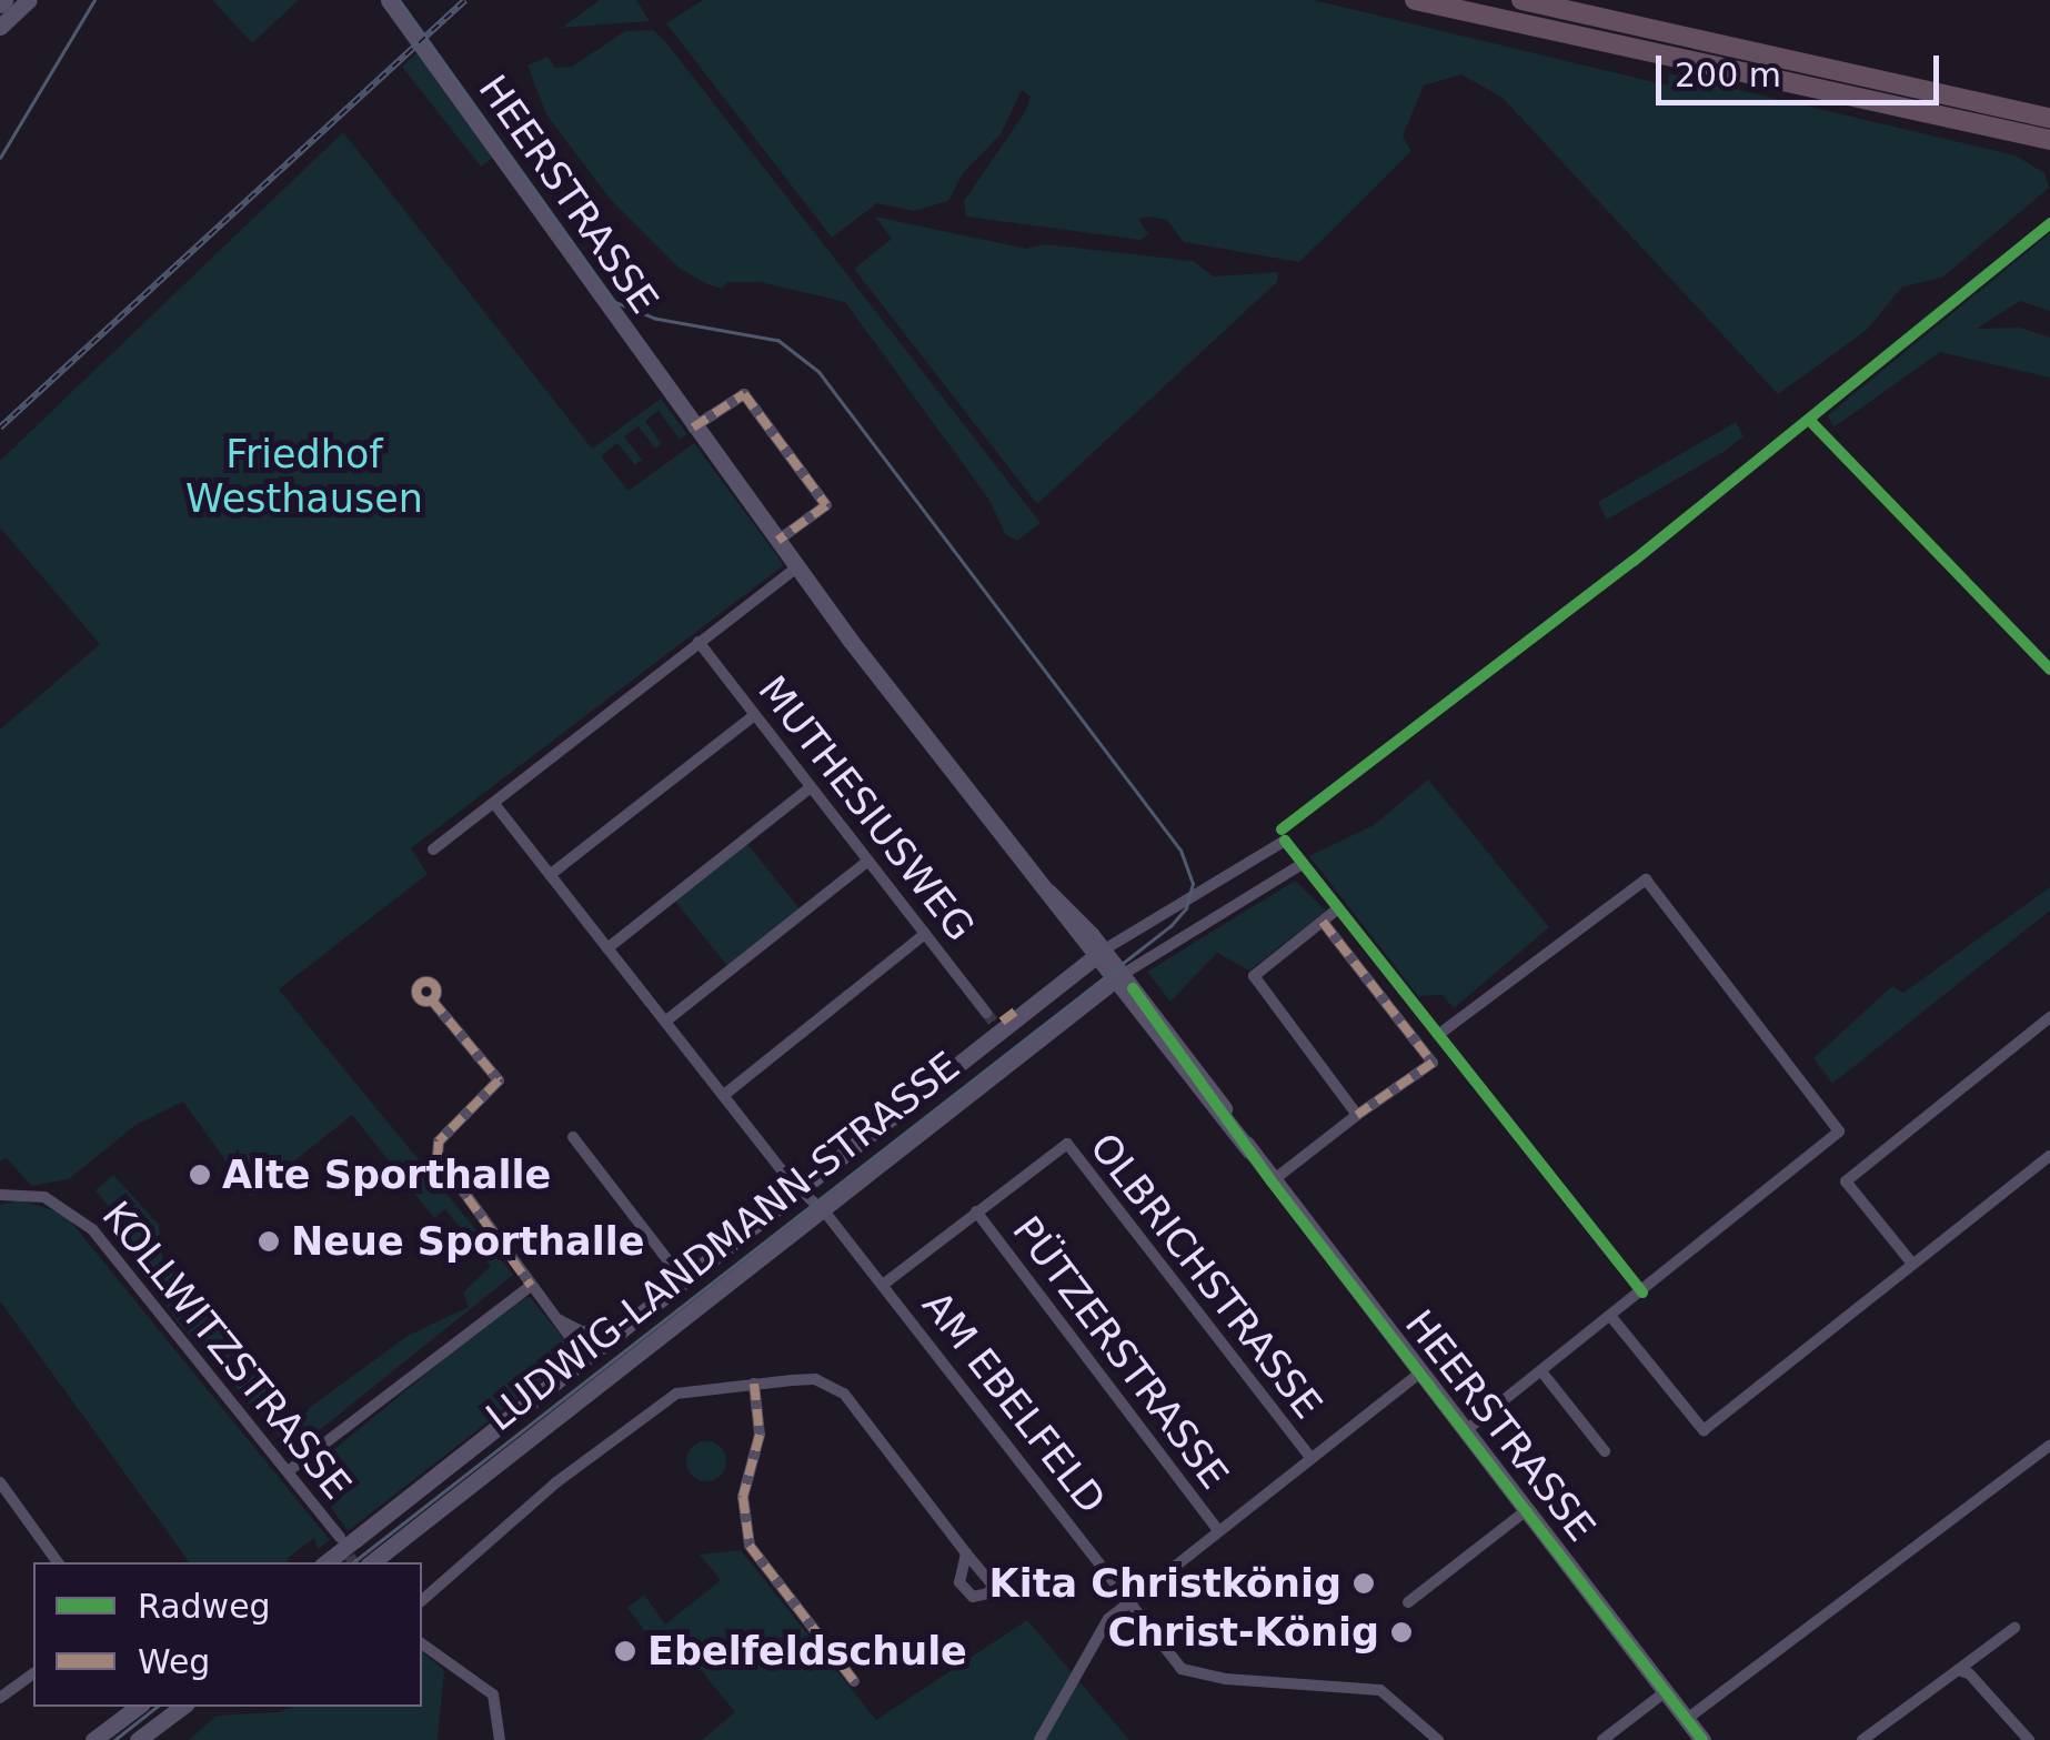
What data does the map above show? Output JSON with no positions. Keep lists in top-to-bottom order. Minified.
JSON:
{"streets":{"main road":["HEERSTRASSE","LUDWIG-LANDMANN-STRASSE"],"street":["MUTHESIUSWEG","OLBRICHSTRASSE","KOLLWITZSTRASSE","PÜTZERSTRASSE","AM EBELFELD"]},"crossings":[["HEERSTRASSE","LUDWIG-LANDMANN-STRASSE"],["MUTHESIUSWEG","LUDWIG-LANDMANN-STRASSE"],["LUDWIG-LANDMANN-STRASSE","KOLLWITZSTRASSE"],["LUDWIG-LANDMANN-STRASSE","AM EBELFELD"],["OLBRICHSTRASSE","PÜTZERSTRASSE"],["PÜTZERSTRASSE","AM EBELFELD"]],"parks":["Friedhof Westhausen"],"places":["Alte Sporthalle","Neue Sporthalle","Kita Christkönig","Christ-König","Ebelfeldschule"],"legend":["Radweg","Weg"],"scale_bar":"200 m"}
